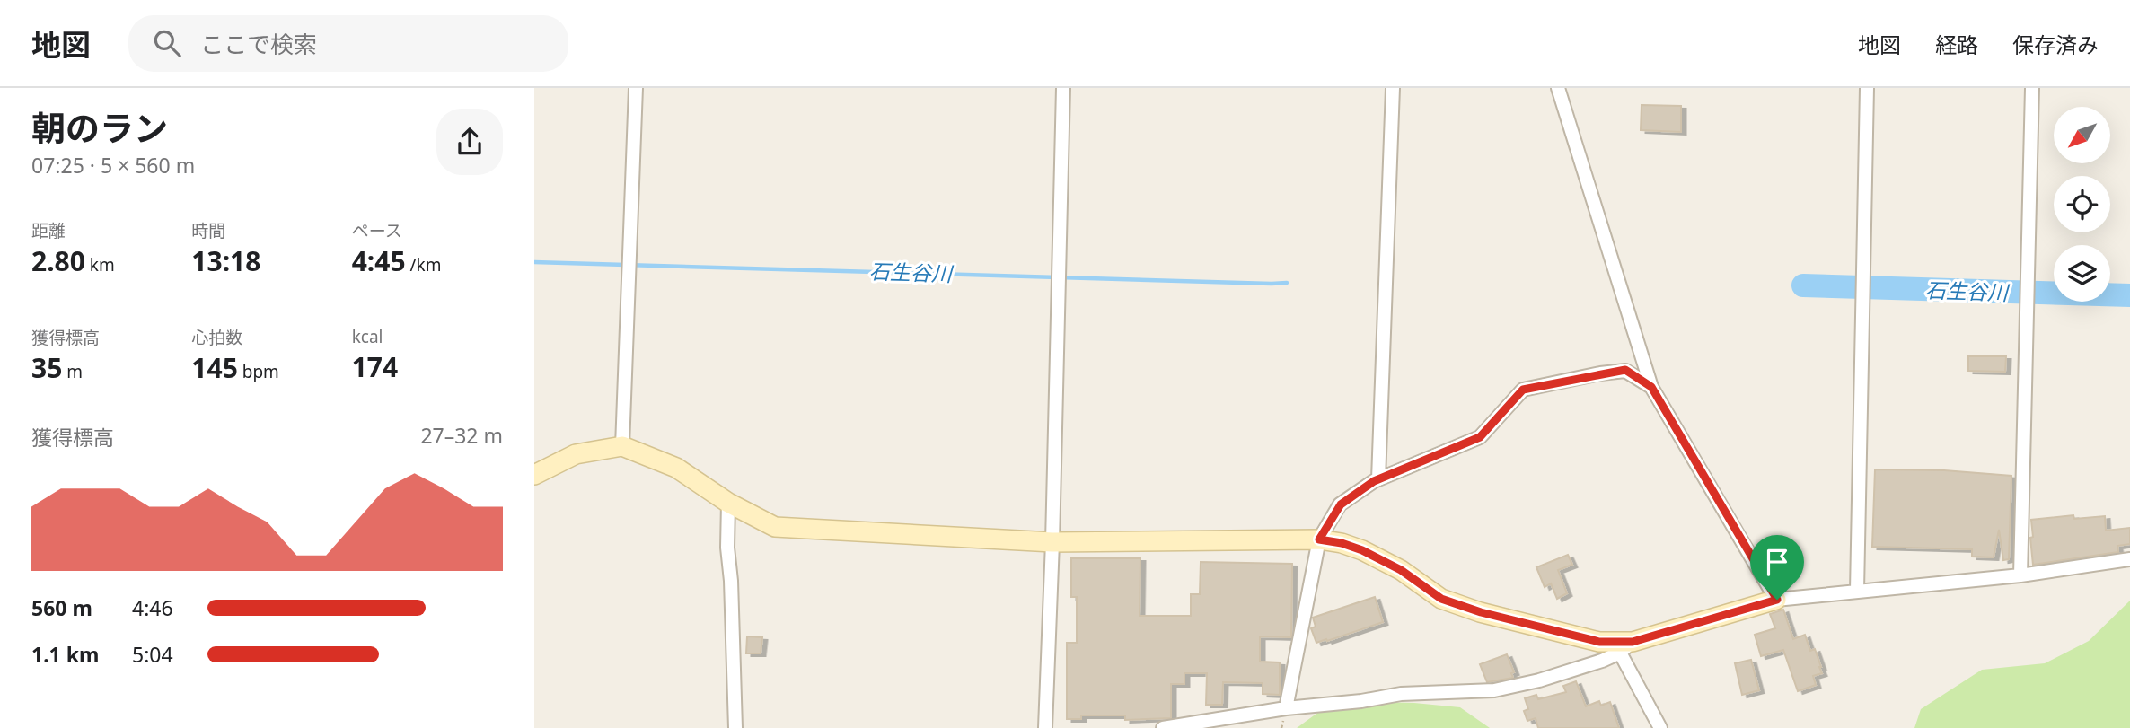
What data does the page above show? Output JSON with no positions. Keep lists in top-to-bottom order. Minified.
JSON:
{"water":["石生谷川"],"north":"bottom left","page":{"header":"地図","search":"ここで検索","nav":["地図","経路","保存済み"],"heading":["朝のラン","07:25 · 5 × 560 m"],"stats":[["距離","2.80 km"],["時間","13:18"],["ペース","4:45 /km"],["獲得標高","35 m"],["心拍数","145 bpm"],["kcal","174"]],"chart":["獲得標高","27–32 m"],"list":[{"name":"560 m","note":"4:46"},{"name":"1.1 km","note":"5:04"}]}}
